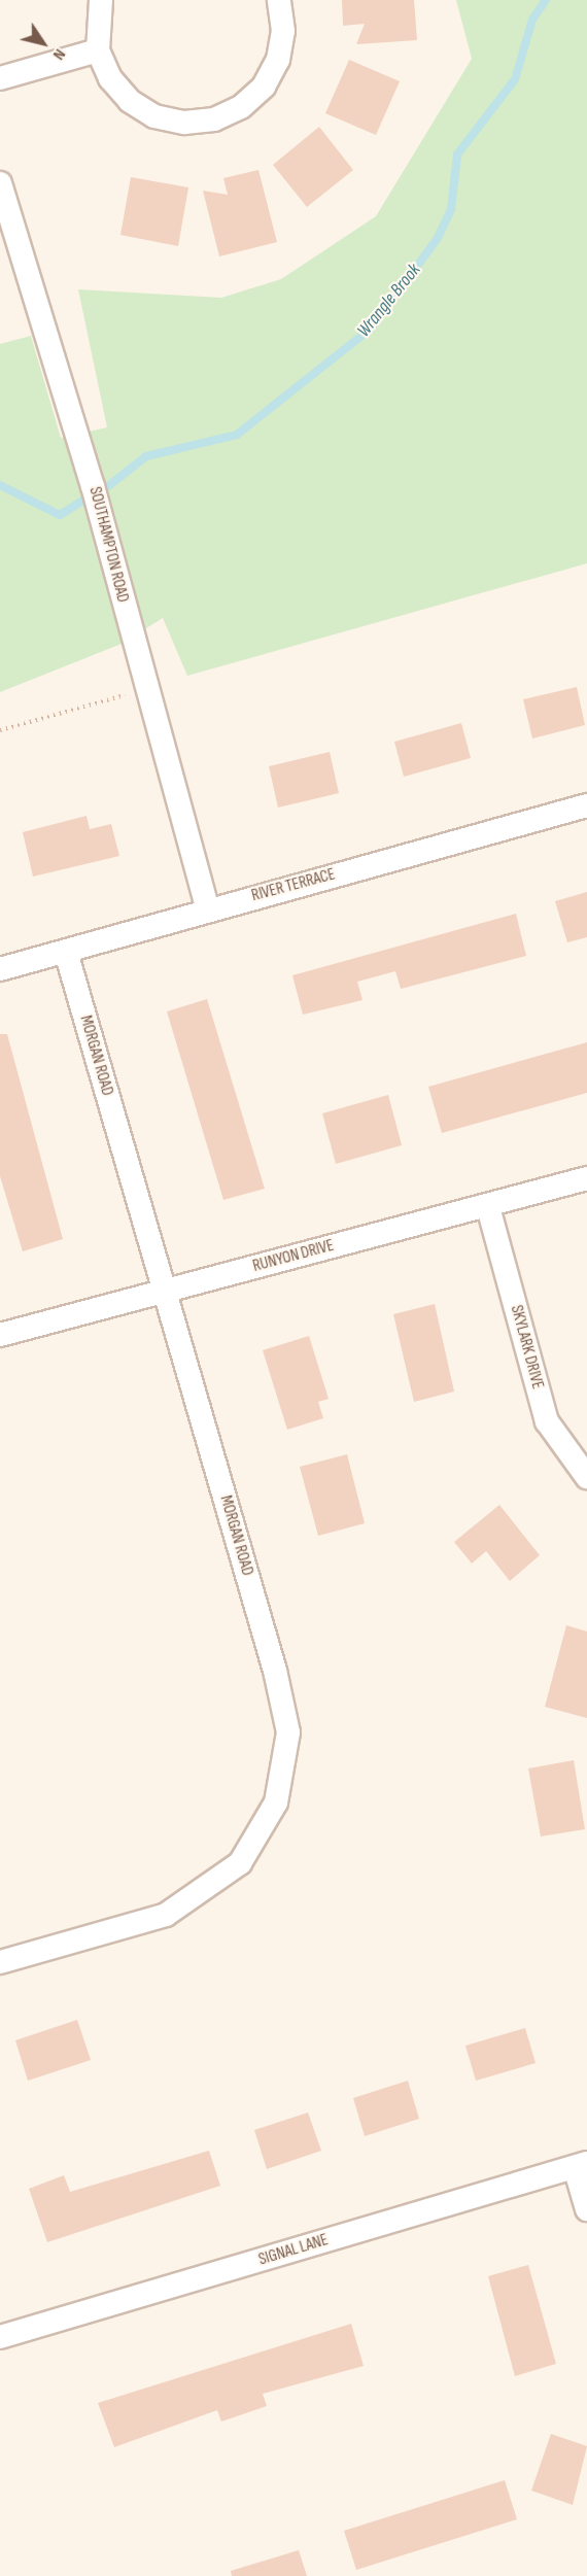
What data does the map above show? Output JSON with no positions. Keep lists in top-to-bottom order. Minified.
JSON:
{"streets":{"street":["SOUTHAMPTON ROAD","RIVER TERRACE","MORGAN ROAD","RUNYON DRIVE","SKYLARK DRIVE","SIGNAL LANE"]},"crossings":[["SOUTHAMPTON ROAD","RIVER TERRACE"],["RIVER TERRACE","MORGAN ROAD"],["MORGAN ROAD","RUNYON DRIVE"],["RUNYON DRIVE","SKYLARK DRIVE"]],"water":["Wrangle Brook"],"north":"bottom right"}
